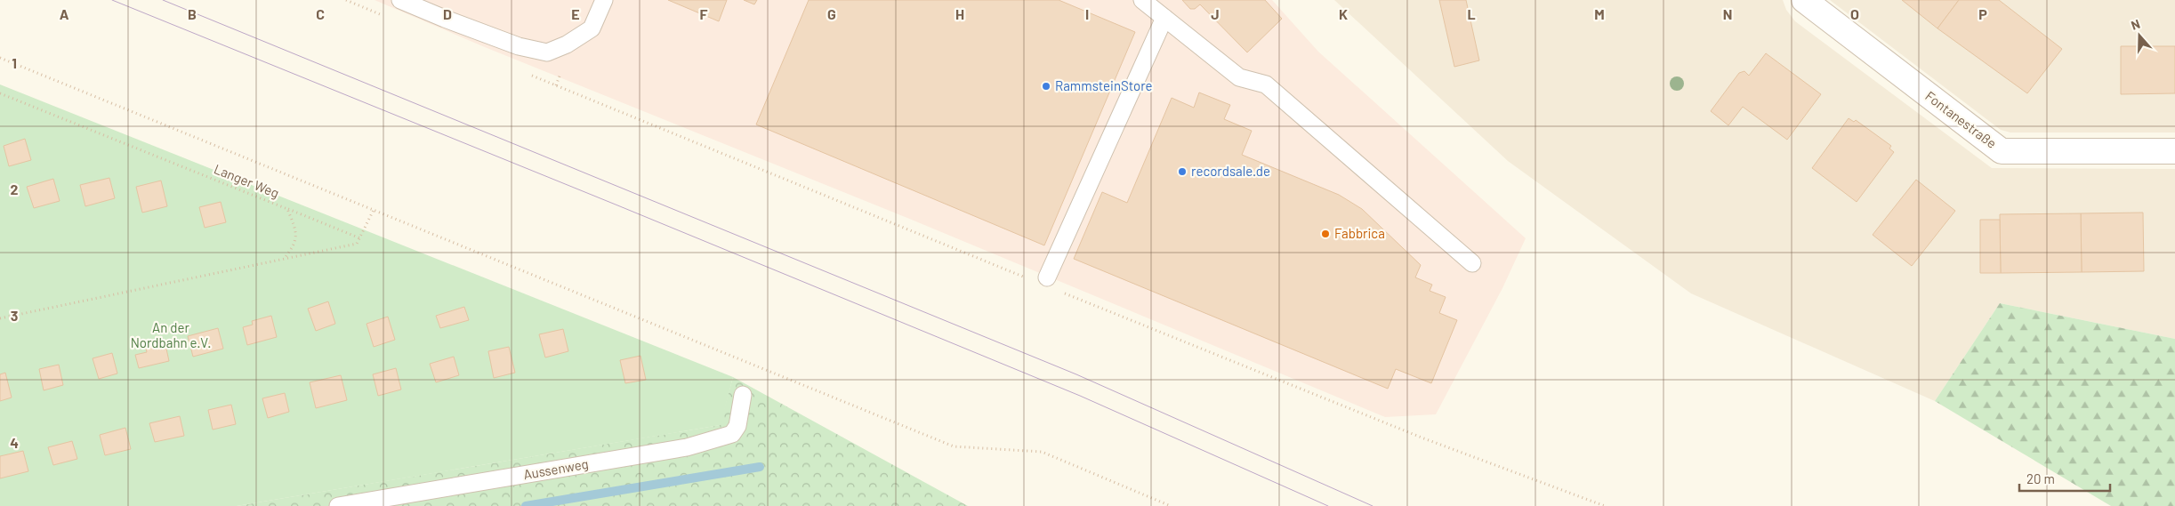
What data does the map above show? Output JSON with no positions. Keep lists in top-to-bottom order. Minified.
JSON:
{"streets":{"street":["Fontanestraße"],"lane":["Aussenweg"],"path":["Langer Weg"]},"parks":["An der Nordbahn e.V."],"places":["RammsteinStore","recordsale.de","Fabbrica"],"scale_bar":"20 m","north":"top","grid":{"columns":["A","B","C","D","E","F","G","H","I","J","K","L","M","N","O","P"],"rows":["1","2","3","4"]}}
